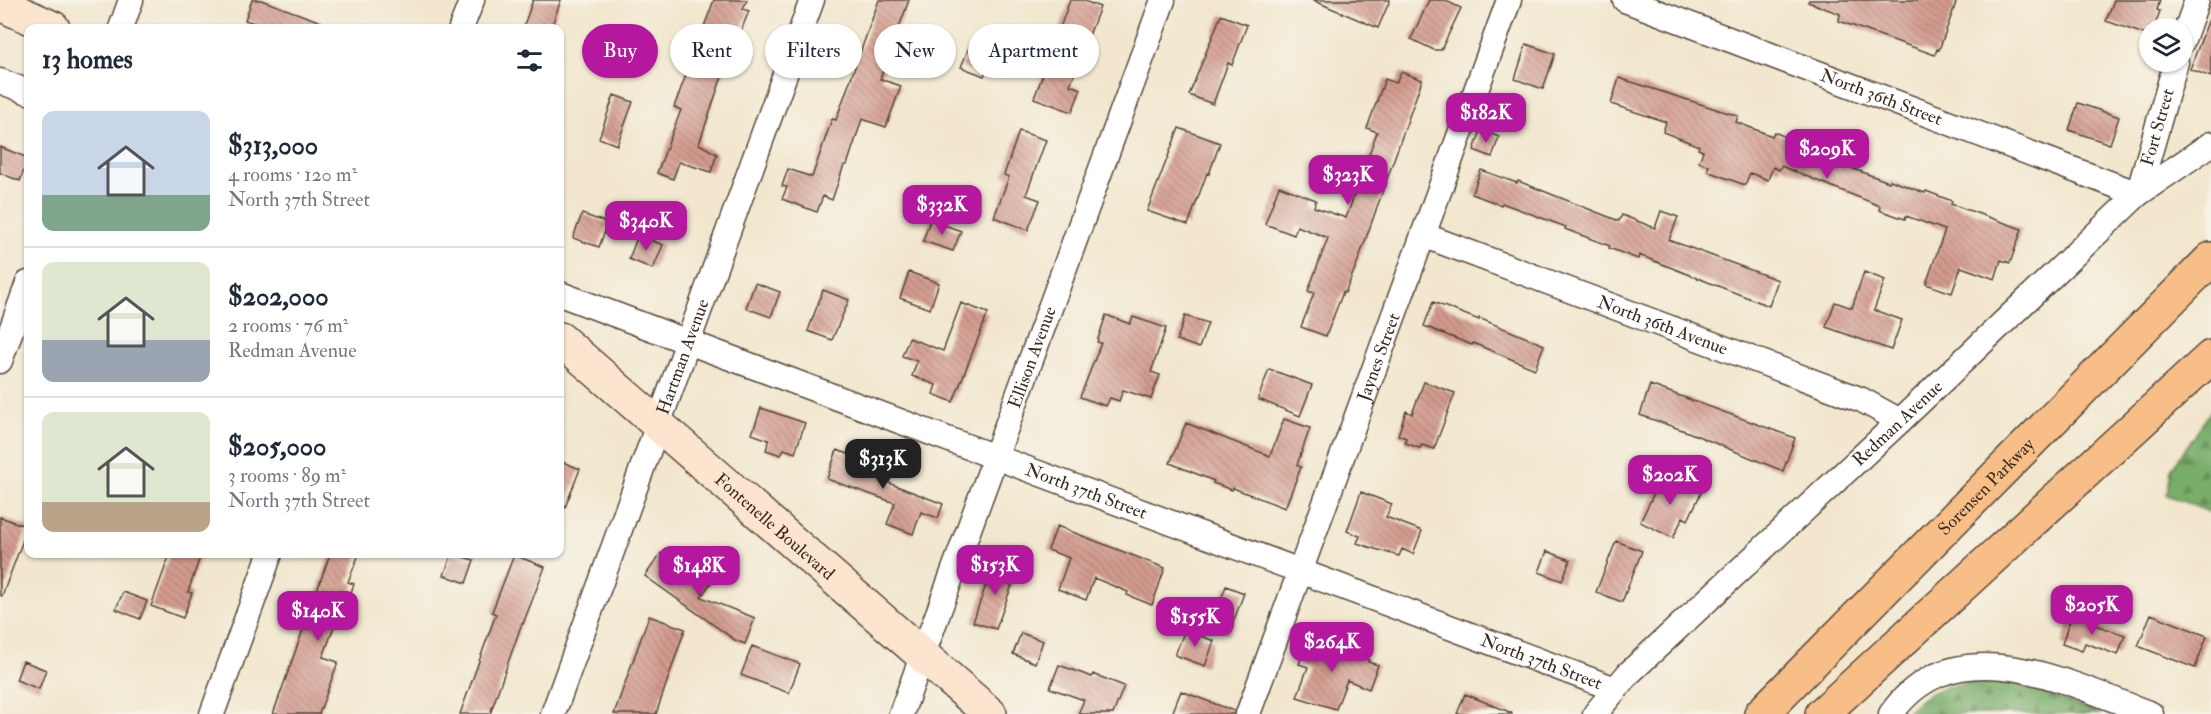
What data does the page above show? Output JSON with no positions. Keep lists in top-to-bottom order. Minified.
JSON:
{"streets":{"main road":["Sorensen Parkway","Fontenelle Boulevard"],"street":["North 36th Street","Fort Street","North 36th Avenue","Hartman Avenue","Ellison Avenue","Jaynes Street","Redman Avenue","North 37th Street"]},"crossings":[["North 36th Street","Fort Street"],["North 36th Street","Redman Avenue"],["Fort Street","Redman Avenue"],["North 36th Avenue","Jaynes Street"],["North 36th Avenue","Redman Avenue"],["Hartman Avenue","North 37th Street"],["Hartman Avenue","Fontenelle Boulevard"],["Ellison Avenue","North 37th Street"],["Ellison Avenue","Fontenelle Boulevard"],["Jaynes Street","North 37th Street"],["Redman Avenue","North 37th Street"]],"page":{"chip":["Buy","Rent","Filters","New","Apartment"],"heading":"13 homes","price":["$182K","$209K","$323K","$332K","$340K","$313K","$202K","$153K","$148K","$205K","$140K","$155K","$264K"],"list":[{"name":"$313,000","note":"4 rooms · 120 m² · North 37th Street"},{"name":"$202,000","note":"2 rooms · 76 m² · Redman Avenue"},{"name":"$205,000","note":"3 rooms · 89 m² · North 37th Street"}]}}
